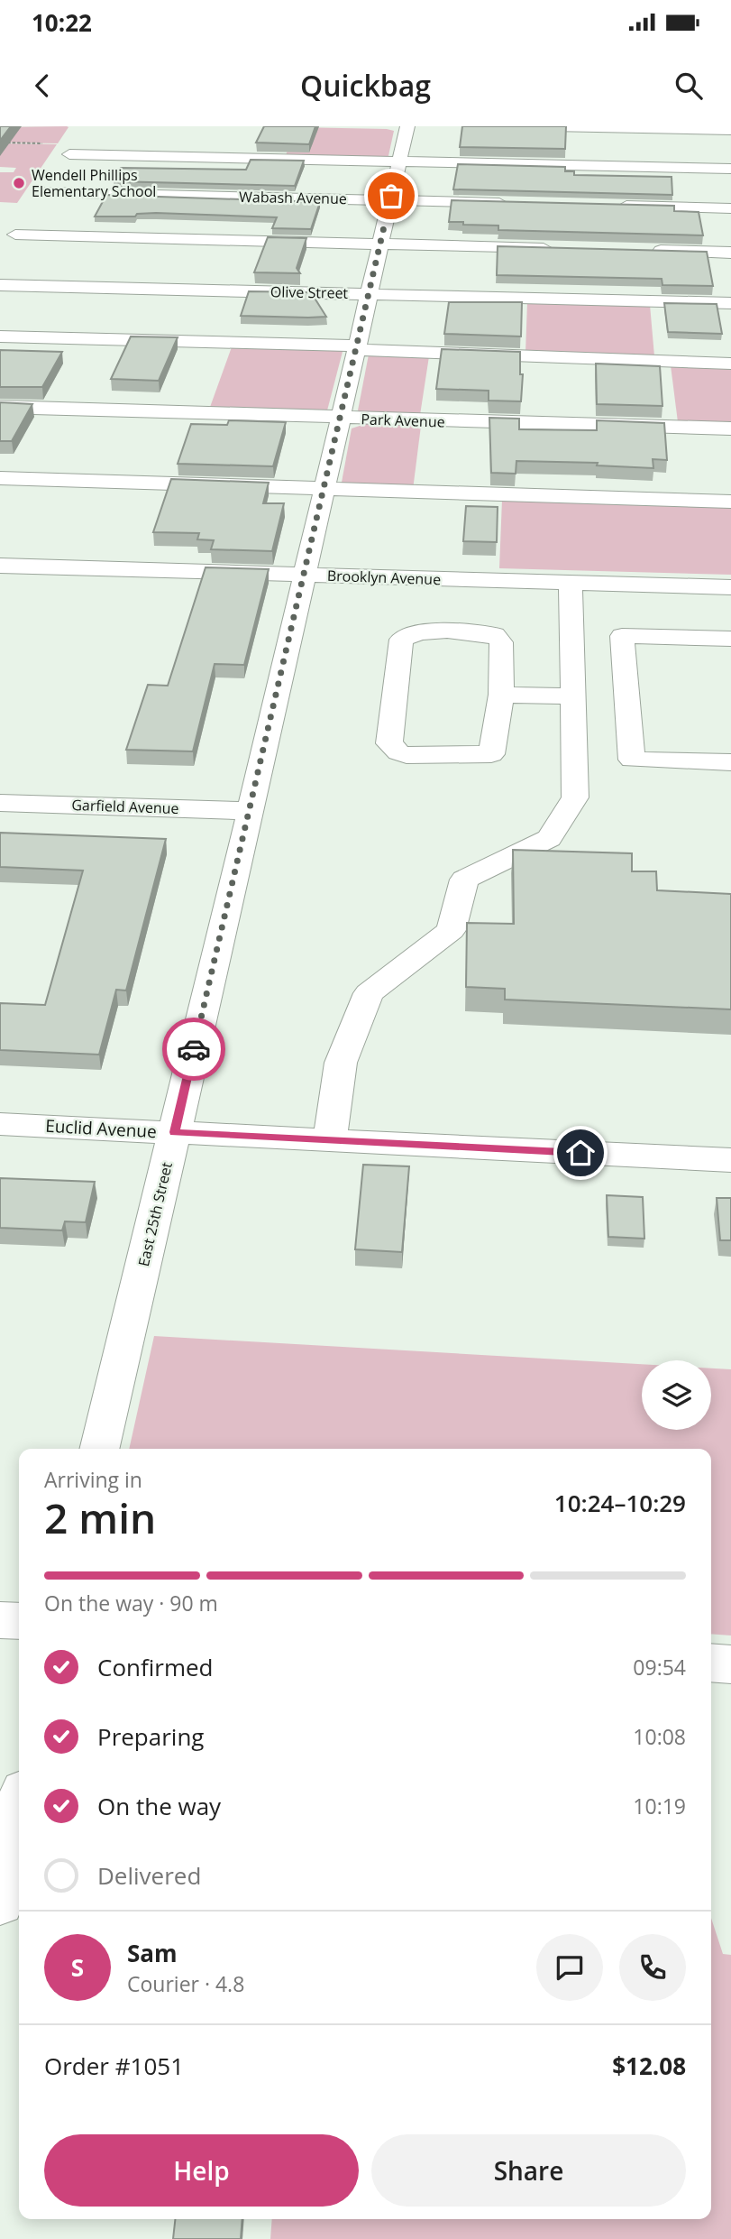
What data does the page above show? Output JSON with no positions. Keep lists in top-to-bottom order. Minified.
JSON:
{"streets":{"street":["Wabash Avenue","Olive Street","Park Avenue","Brooklyn Avenue","Garfield Avenue","Euclid Avenue","East 25th Street"]},"crossings":[["Wabash Avenue","East 25th Street"],["Olive Street","East 25th Street"],["Park Avenue","East 25th Street"],["Brooklyn Avenue","East 25th Street"],["Garfield Avenue","East 25th Street"],["Euclid Avenue","East 25th Street"]],"places":["Wendell Phillips Elementary School"],"page":{"status":"10:22","header":"Quickbag","heading":["2 min","Arriving in","10:24–10:29"],"panel":["Sam","Courier · 4.8","Order #1051","$12.08"],"bar":"On the way · 90 m","list":[["Confirmed","09:54"],["Preparing","10:08"],["On the way","10:19"],"Delivered"],"round":"S","buttons":["Help","Share"]}}
